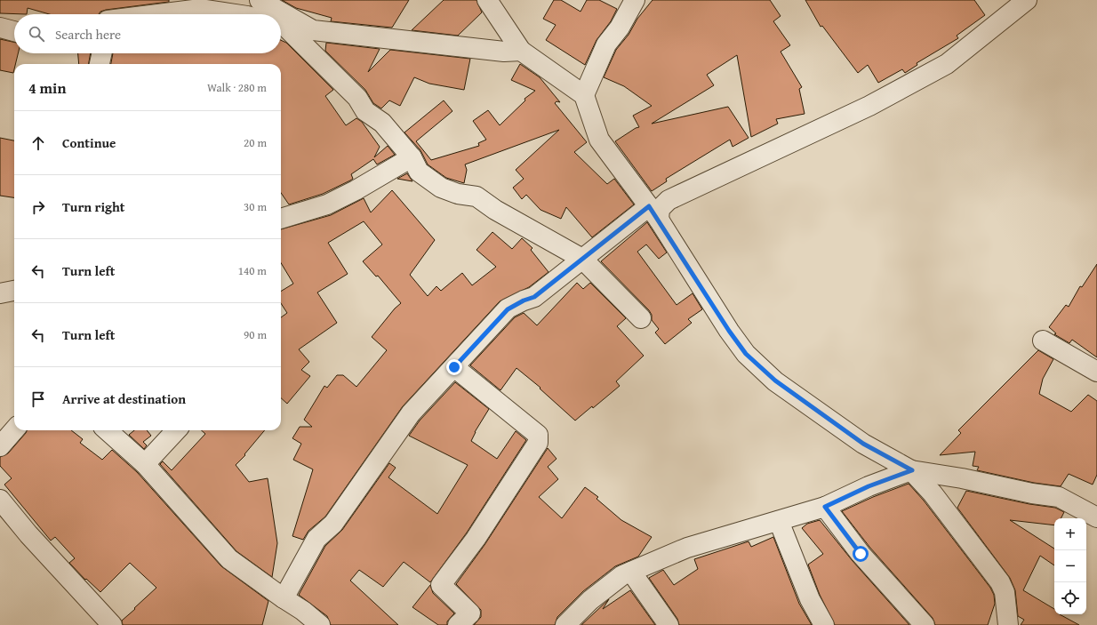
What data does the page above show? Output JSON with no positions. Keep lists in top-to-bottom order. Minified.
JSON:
{"page":{"search":"Search here","heading":["4 min","Walk · 280 m"],"list":[["Continue","20 m"],["Turn right","30 m"],["Turn left","140 m"],["Turn left","90 m"],"Arrive at destination"],"map_buttons":["+","−"]}}
